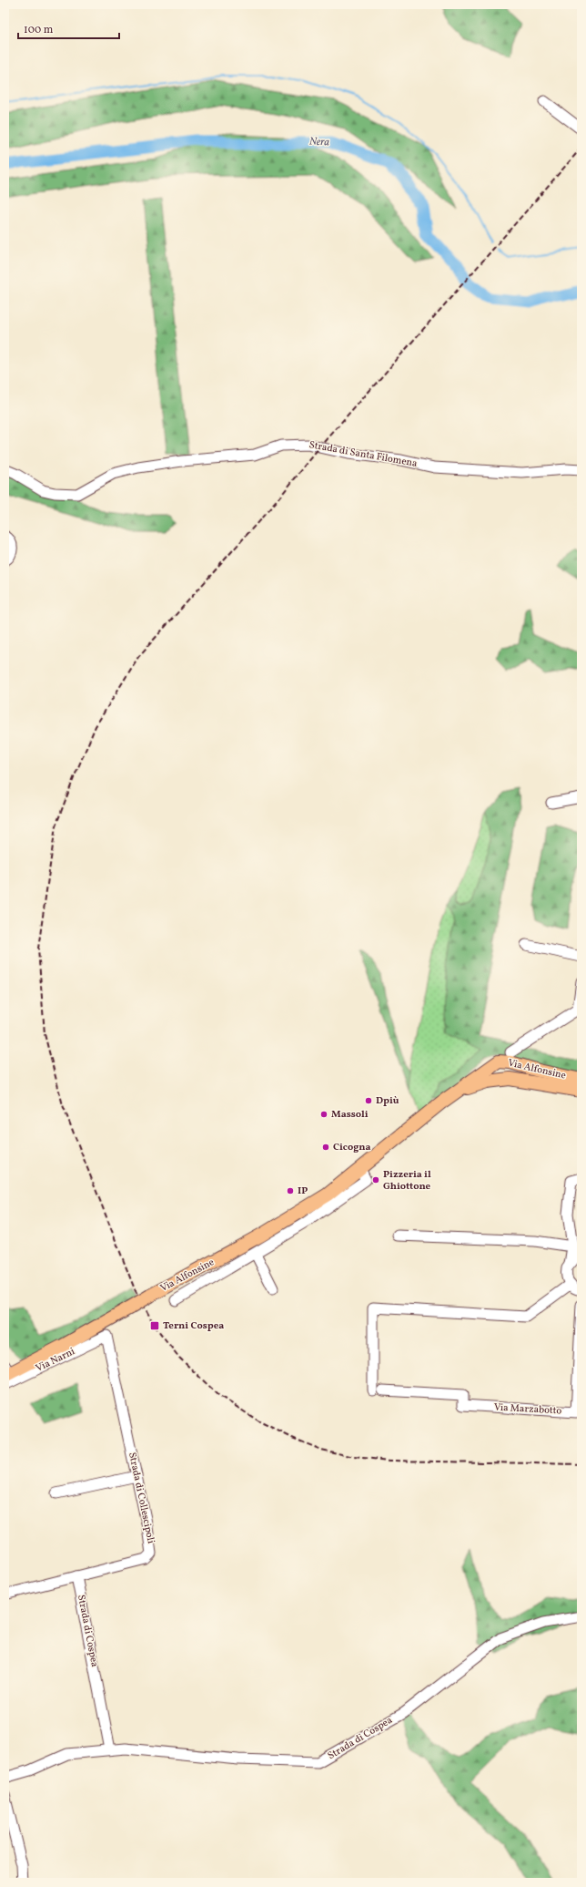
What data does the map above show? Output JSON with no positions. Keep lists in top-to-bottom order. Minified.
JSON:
{"streets":{"main road":["Via Alfonsine"],"street":["Strada di Santa Filomena","Via Narni","Via Marzabotto","Strada di Collescipoli","Strada di Cospea"]},"crossings":[["Via Alfonsine","Via Narni"],["Via Narni","Strada di Collescipoli"],["Strada di Collescipoli","Strada di Cospea"]],"water":["Nera"],"places":{"other":["Dpiù","Massoli","Cicogna","Pizzeria il Ghiottone","IP"],"transit":["Terni Cospea"]},"scale_bar":"100 m"}
